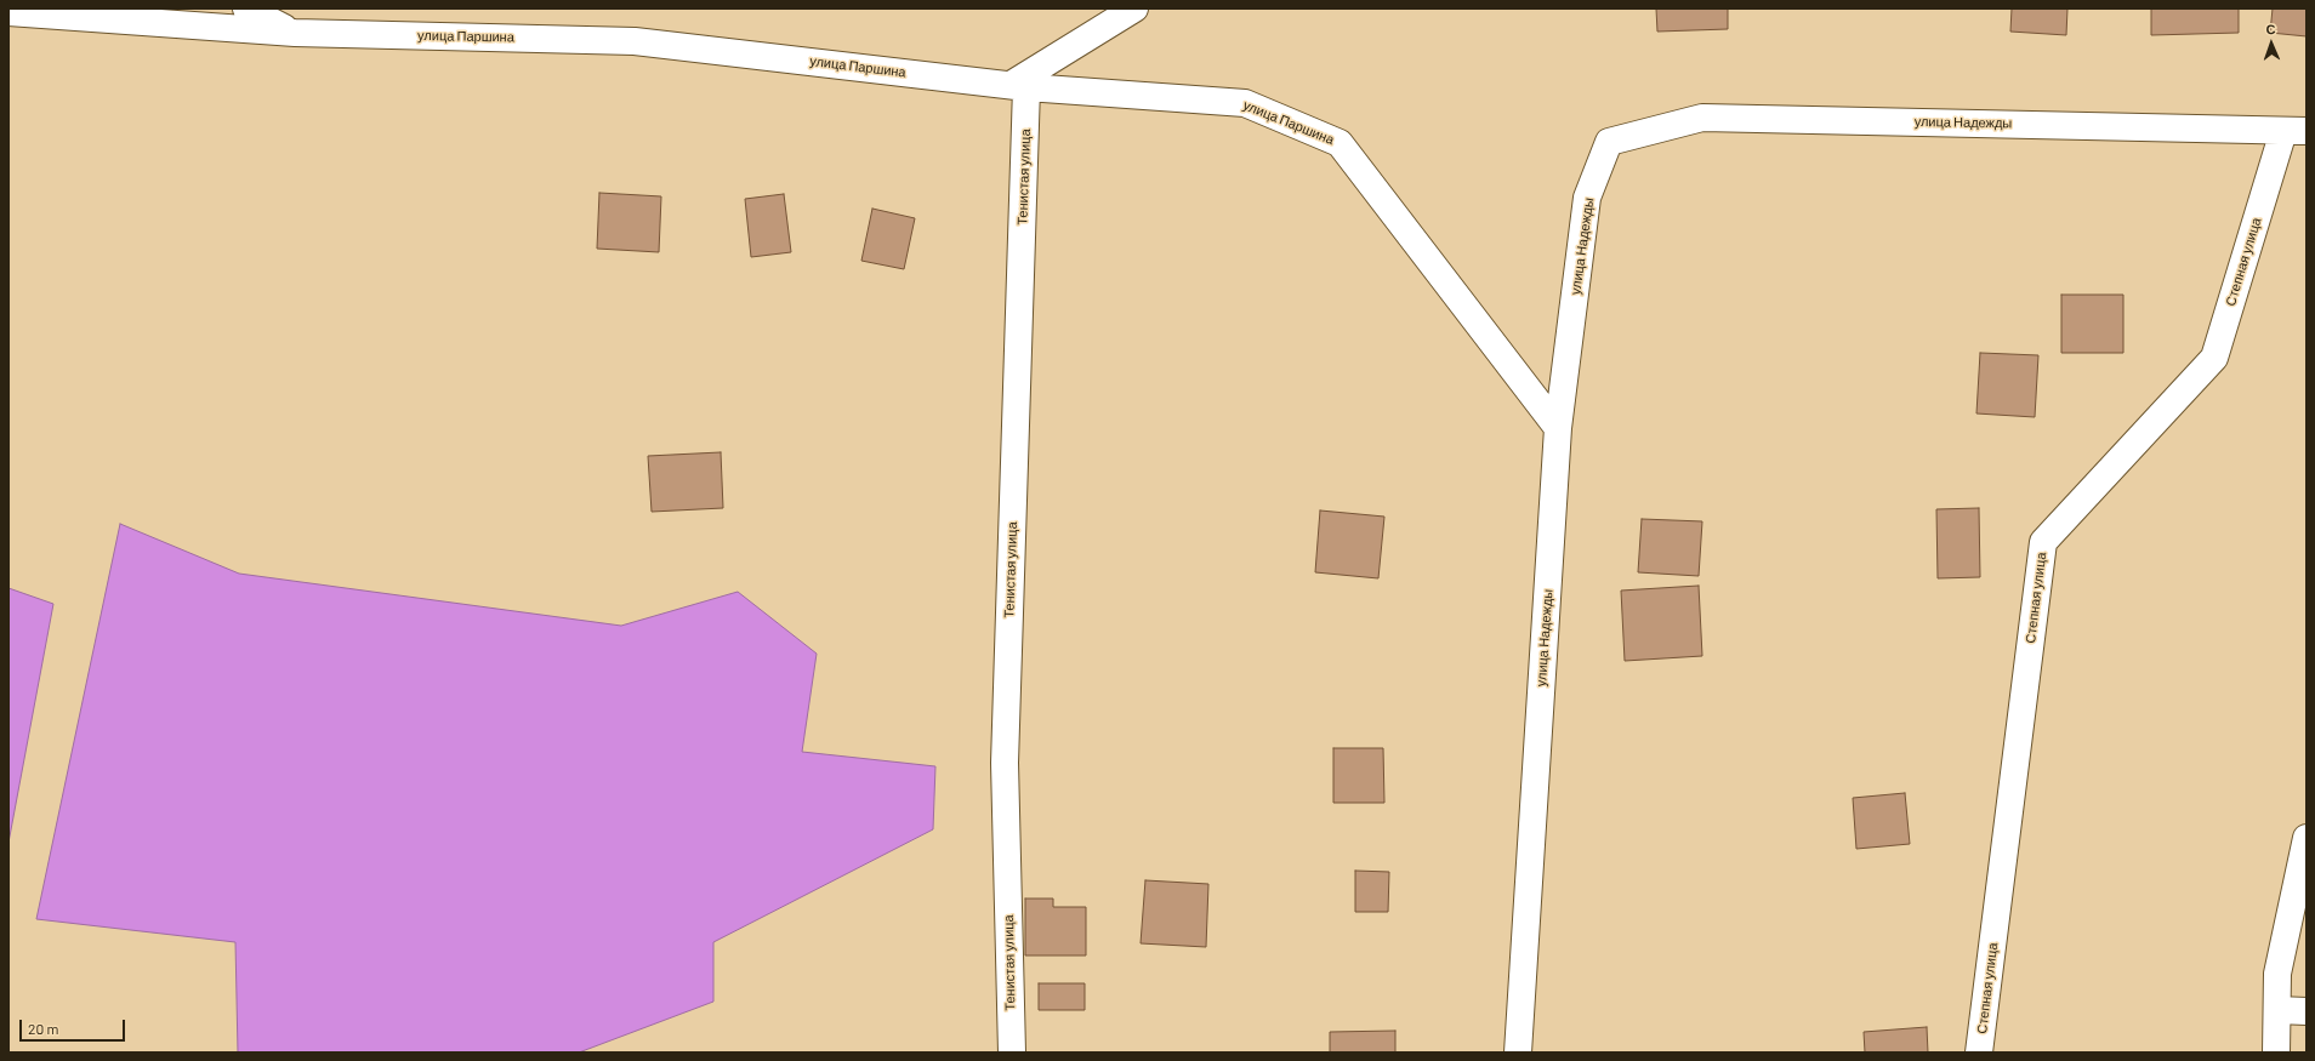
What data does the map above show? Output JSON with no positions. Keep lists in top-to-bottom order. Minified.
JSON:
{"streets":{"street":["улица Паршина","улица Надежды","Тенистая улица","Степная улица"]},"crossings":[["улица Паршина","улица Надежды"],["улица Паршина","Тенистая улица"],["улица Надежды","Степная улица"]],"scale_bar":"20 m","north":"top"}
